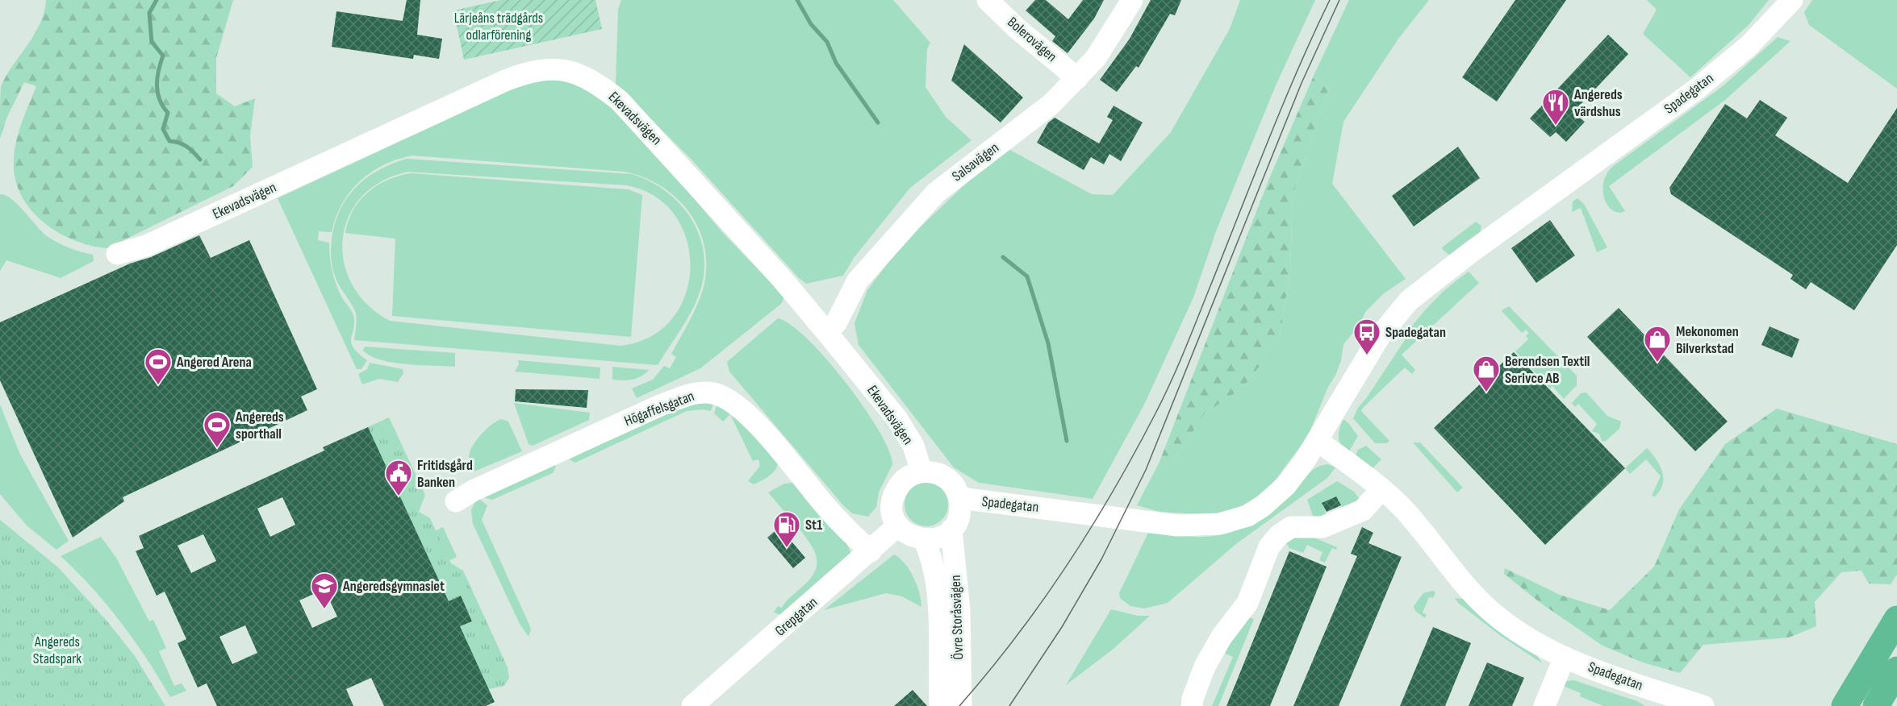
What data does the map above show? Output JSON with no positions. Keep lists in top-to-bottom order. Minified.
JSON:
{"streets":{"street":["Bolerovägen","Spadegatan","Ekevadsvägen","Salsavägen","Högaffelsgatan","Grepgatan","Övre Storåsvägen"]},"crossings":[["Bolerovägen","Salsavägen"],["Spadegatan","Ekevadsvägen"],["Spadegatan","Grepgatan"],["Spadegatan","Övre Storåsvägen"],["Ekevadsvägen","Salsavägen"],["Ekevadsvägen","Grepgatan"],["Ekevadsvägen","Övre Storåsvägen"],["Högaffelsgatan","Grepgatan"],["Grepgatan","Övre Storåsvägen"]],"parks":["Lärjeåns trädgårds odlarförening","Angereds Stadspark"],"places":{"restaurant":["Angereds värdshus"],"bus stop":["Spadegatan"],"shop":["Mekonomen Bilverkstad","Berendsen Textil Serivce AB"],"sports":["Angered Arena","Angereds sporthall"],"public building":["Fritidsgård Banken"],"fuel station":["St1"],"school or university":["Angeredsgymnasiet"]}}
